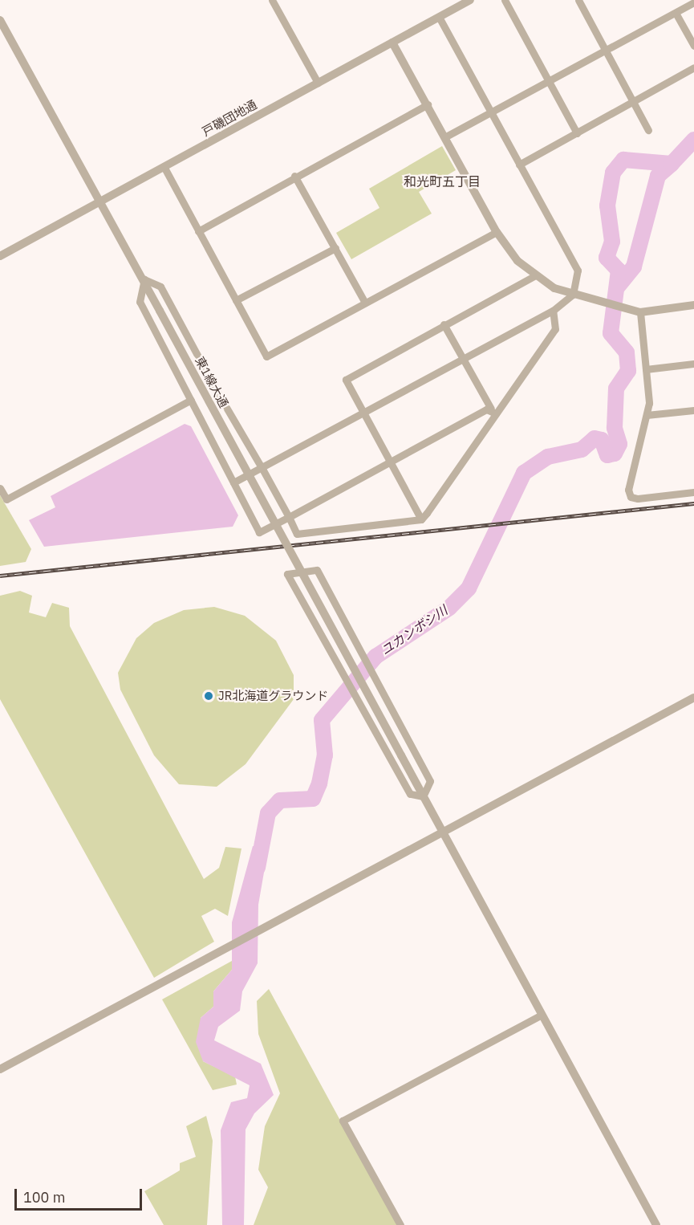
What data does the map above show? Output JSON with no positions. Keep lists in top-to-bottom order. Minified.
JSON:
{"streets":{"street":["戸磯団地通","東1線大通"]},"crossings":[["戸磯団地通","東1線大通"]],"districts":["和光町五丁目"],"water":["ユカンボシ川"],"places":["JR北海道グラウンド"],"scale_bar":"100 m"}
